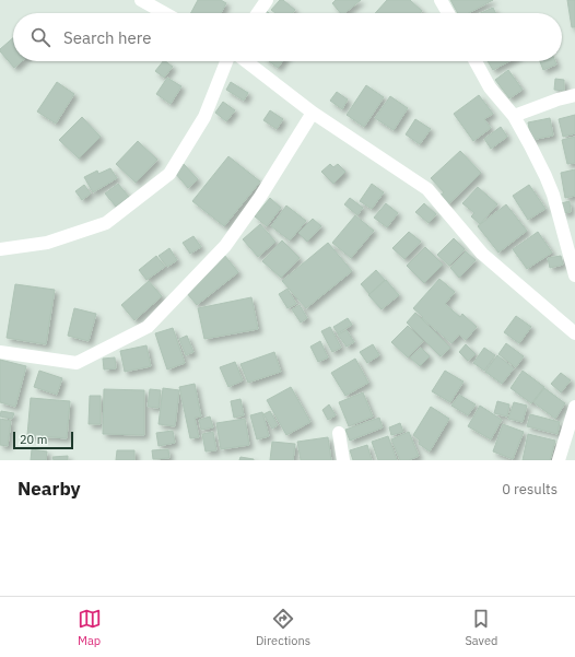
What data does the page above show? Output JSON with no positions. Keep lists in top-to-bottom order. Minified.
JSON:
{"scale_bar":"20 m","page":{"search":"Search here","scale":"20 m","heading":["Nearby","0 results"],"nav":["Map","Directions","Saved"]}}
